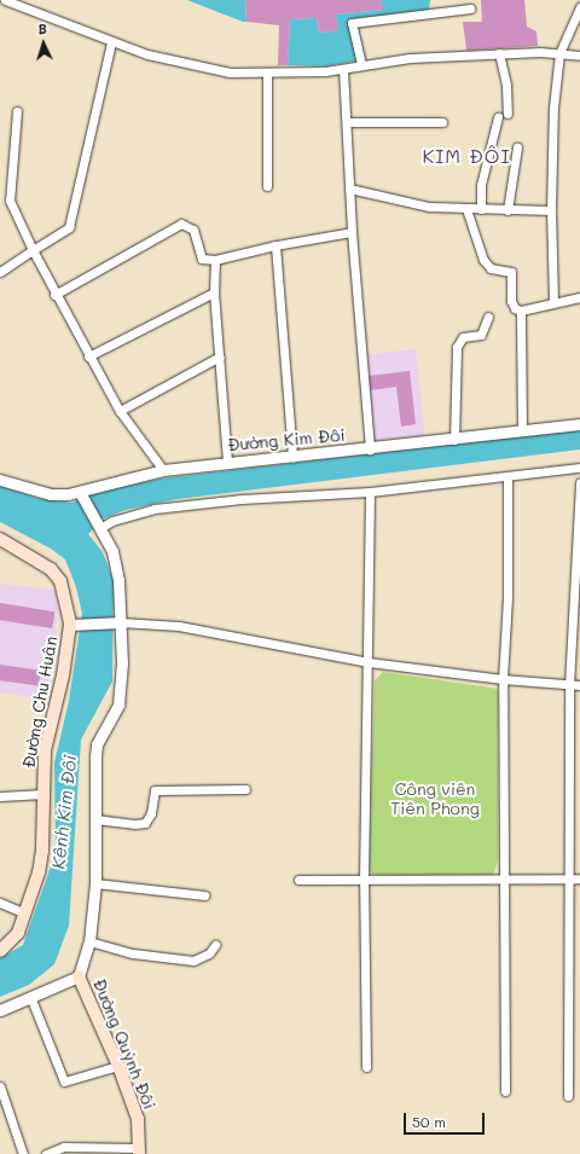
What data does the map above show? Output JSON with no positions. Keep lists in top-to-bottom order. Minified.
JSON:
{"streets":{"main road":["Đường Chu Huân","Đường Quỳnh Đôi"],"street":["Đường Kim Đôi"]},"districts":["KIM ĐÔI"],"water":["Kênh Kim Đôi"],"parks":["Công viên Tiên Phong"],"scale_bar":"50 m","north":"top"}
